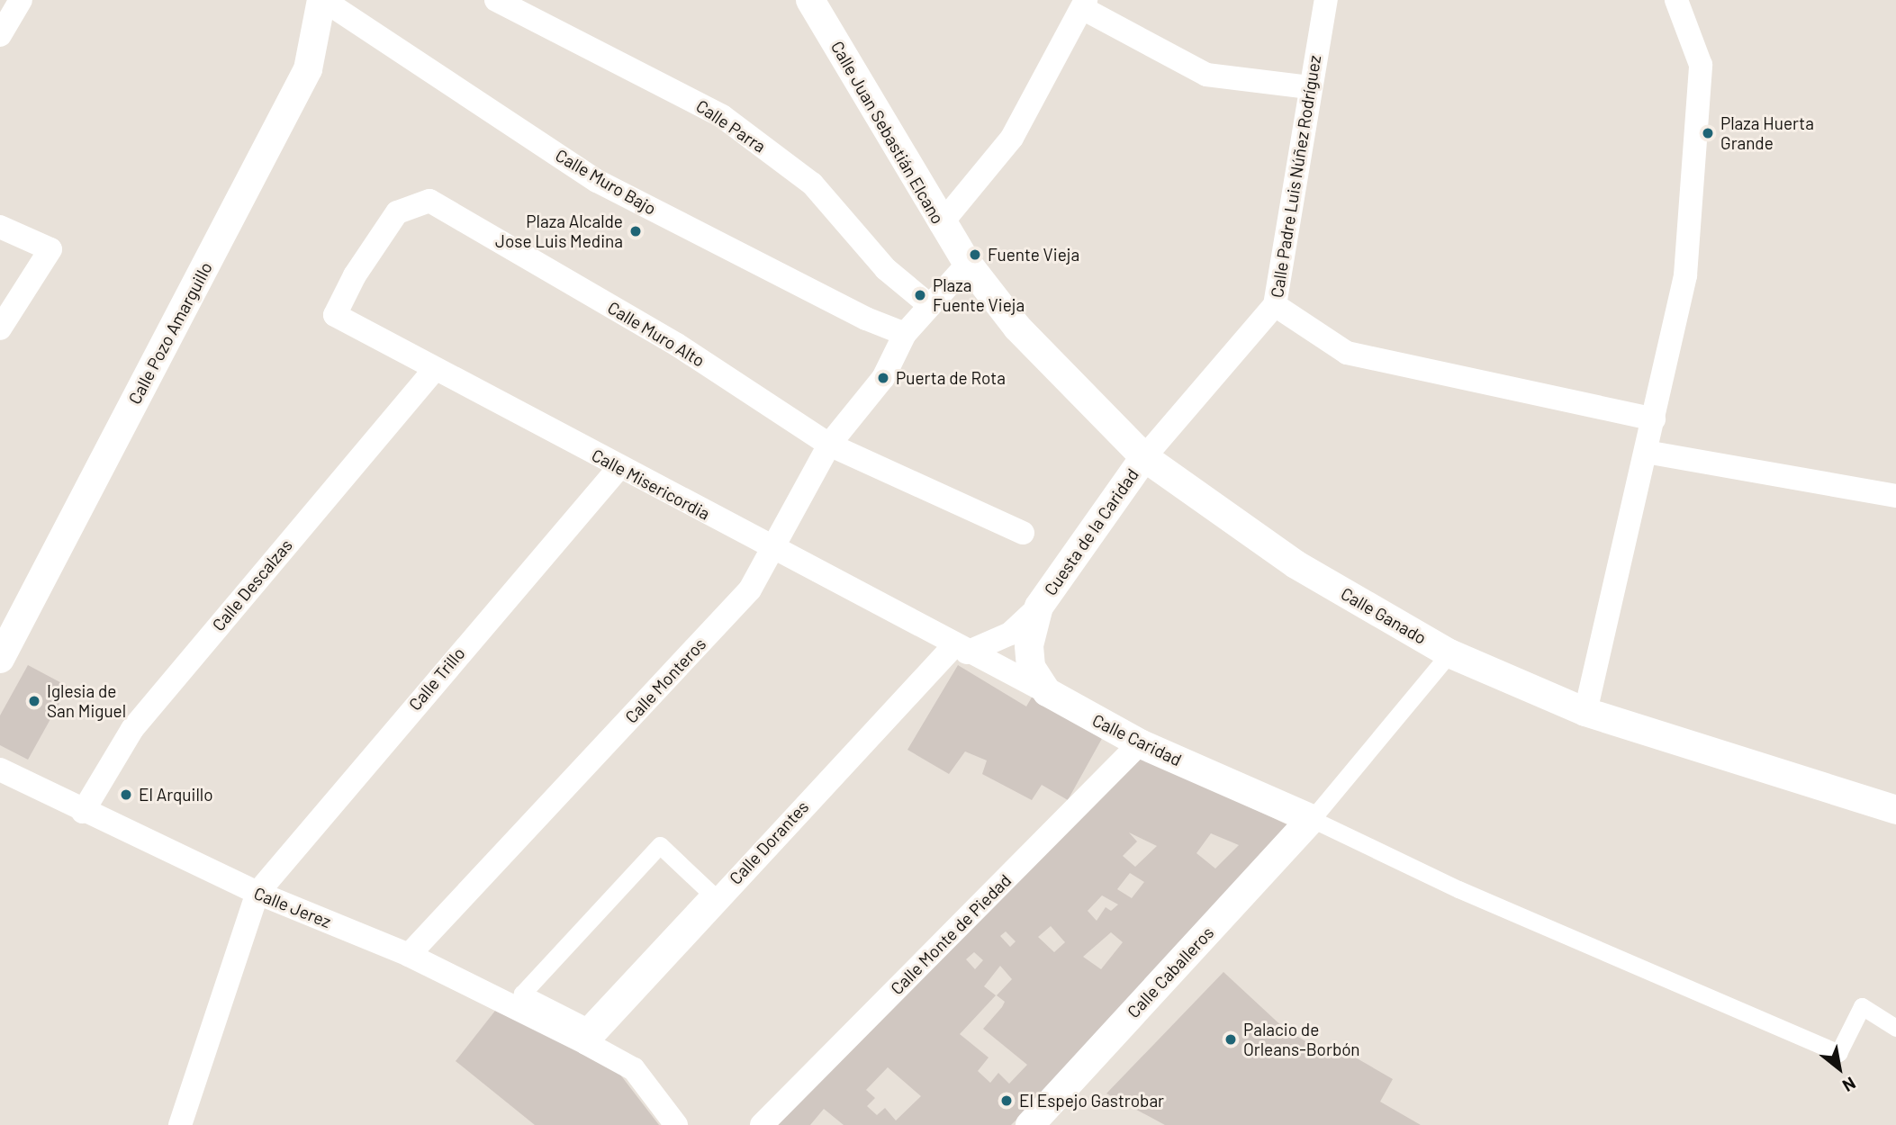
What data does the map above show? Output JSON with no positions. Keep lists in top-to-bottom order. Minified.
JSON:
{"streets":{"street":["Calle Parra","Calle Juan Sebastián Elcano","Calle Padre Luis Núñez Rodríguez","Calle Muro Bajo","Calle Pozo Amarguillo","Calle Muro Alto","Calle Misericordia","Cuesta de la Caridad","Calle Descalzas","Calle Ganado","Calle Trillo","Calle Monteros","Calle Caridad","Calle Dorantes","Calle Jerez","Calle Monte de Piedad","Calle Caballeros"]},"crossings":[["Calle Juan Sebastián Elcano","Calle Ganado"],["Calle Padre Luis Núñez Rodríguez","Cuesta de la Caridad"],["Calle Padre Luis Núñez Rodríguez","Calle Ganado"],["Calle Muro Bajo","Calle Pozo Amarguillo"],["Calle Muro Bajo","Calle Monteros"],["Calle Muro Alto","Calle Misericordia"],["Calle Muro Alto","Calle Monteros"],["Calle Misericordia","Cuesta de la Caridad"],["Calle Misericordia","Calle Descalzas"],["Calle Misericordia","Calle Trillo"],["Calle Misericordia","Calle Monteros"],["Calle Misericordia","Calle Caridad"],["Calle Misericordia","Calle Dorantes"],["Cuesta de la Caridad","Calle Ganado"],["Cuesta de la Caridad","Calle Caridad"],["Cuesta de la Caridad","Calle Dorantes"],["Calle Descalzas","Calle Jerez"],["Calle Trillo","Calle Jerez"],["Calle Monteros","Calle Jerez"],["Calle Caridad","Calle Dorantes"],["Calle Caridad","Calle Monte de Piedad"],["Calle Caridad","Calle Caballeros"],["Calle Dorantes","Calle Jerez"]],"places":["Plaza Huerta Grande","Plaza Alcalde Jose Luis Medina","Fuente Vieja","Plaza Fuente Vieja","Puerta de Rota","Iglesia de San Miguel","El Arquillo","Palacio de Orleans-Borbón","El Espejo Gastrobar"],"north":"bottom right"}
